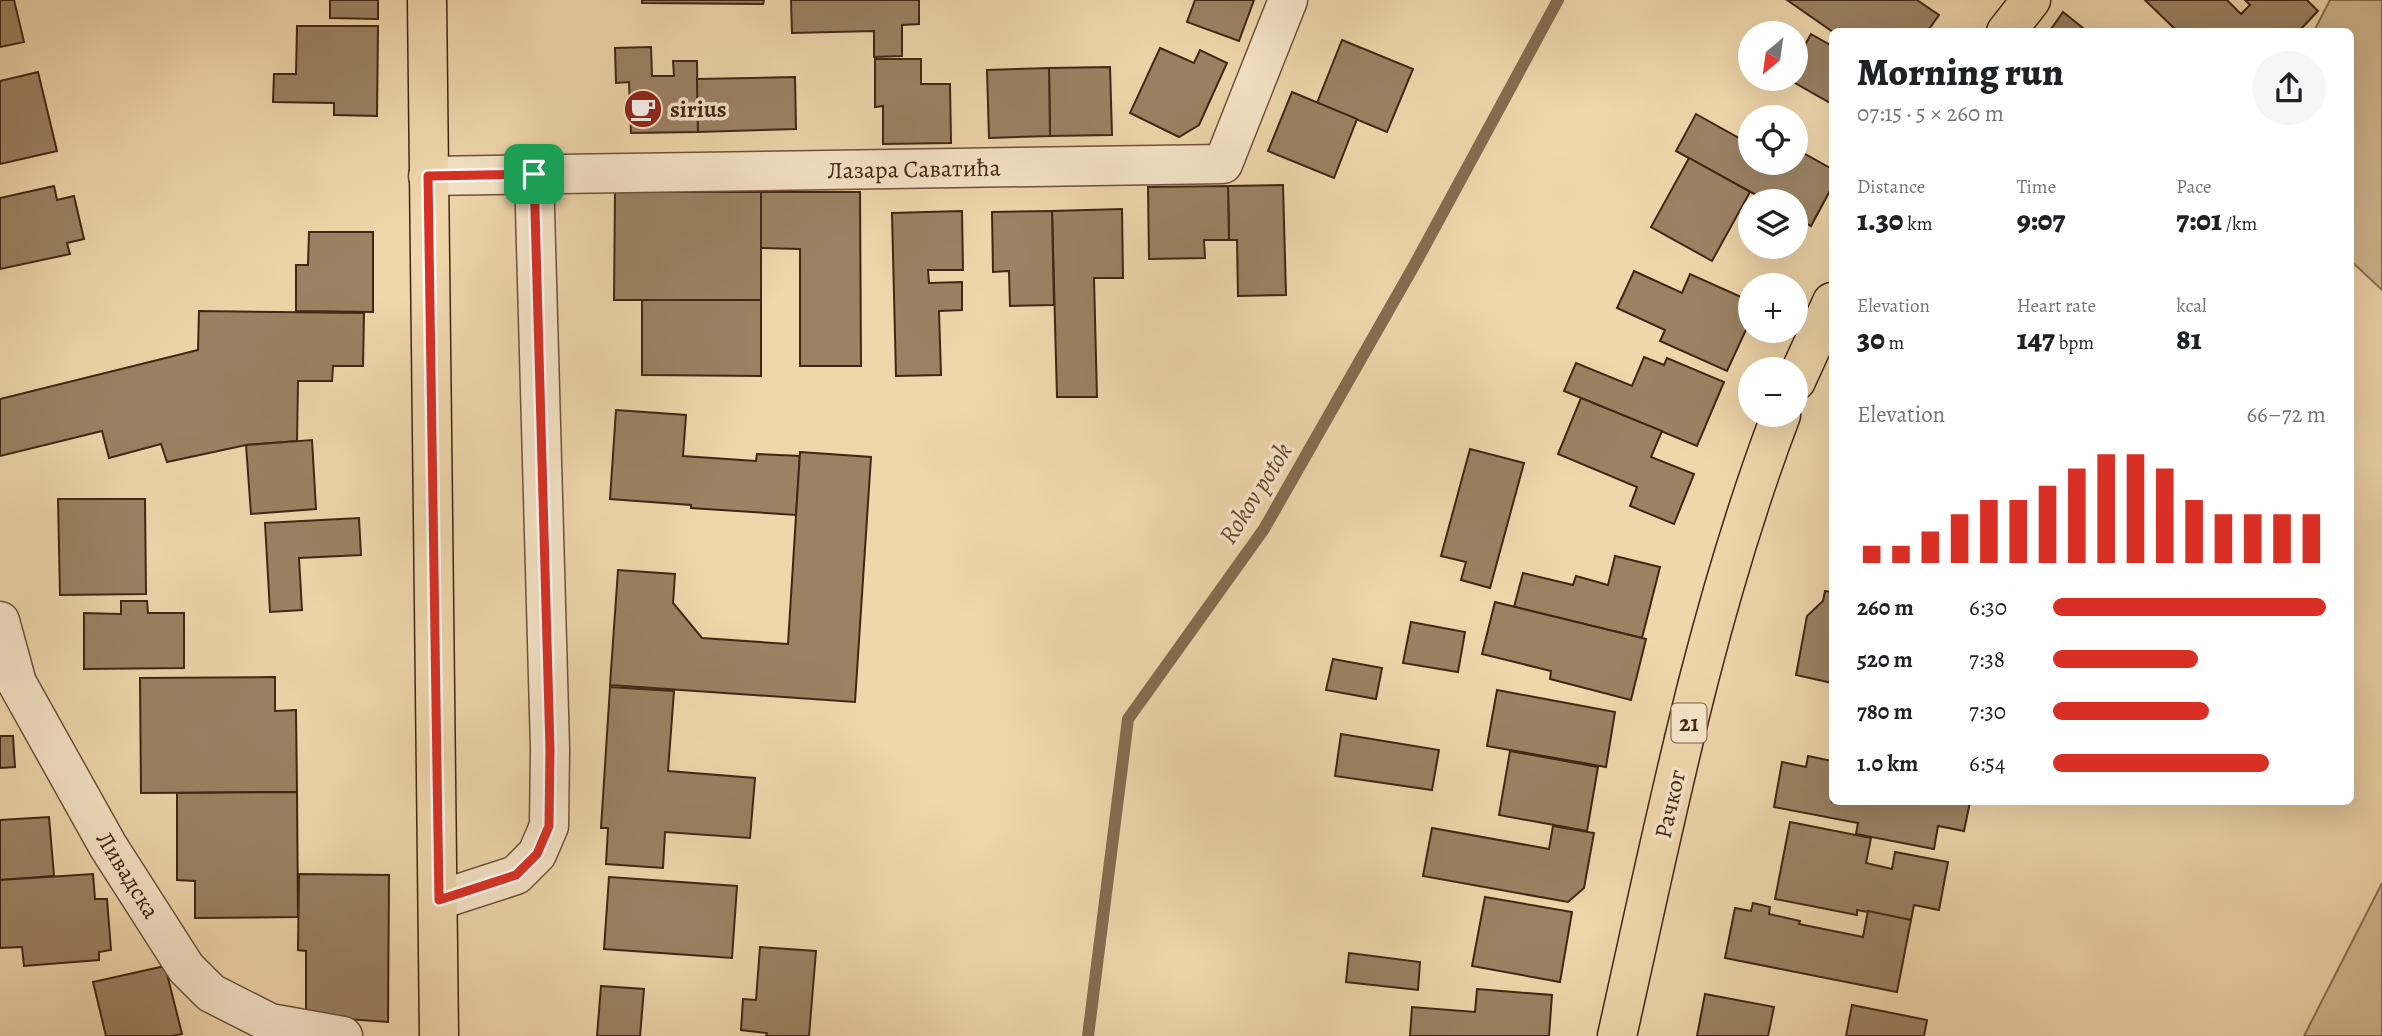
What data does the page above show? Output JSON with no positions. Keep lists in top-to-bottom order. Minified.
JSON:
{"streets":{"main road":["21","Рачког"],"street":["Лазара Саватића","Ливадска"]},"water":["Rokov potok"],"places":{"cafe":["sirius"]},"north":"bottom left","page":{"map_buttons":["+","−"],"heading":["Morning run","07:15 · 5 × 260 m"],"stats":[["Distance","1.30 km"],["Time","9:07"],["Pace","7:01 /km"],["Elevation","30 m"],["Heart rate","147 bpm"],["kcal","81"]],"chart":["Elevation","66–72 m"],"list":[{"name":"260 m","note":"6:30"},{"name":"520 m","note":"7:38"},{"name":"780 m","note":"7:30"},{"name":"1.0 km","note":"6:54"}]}}
